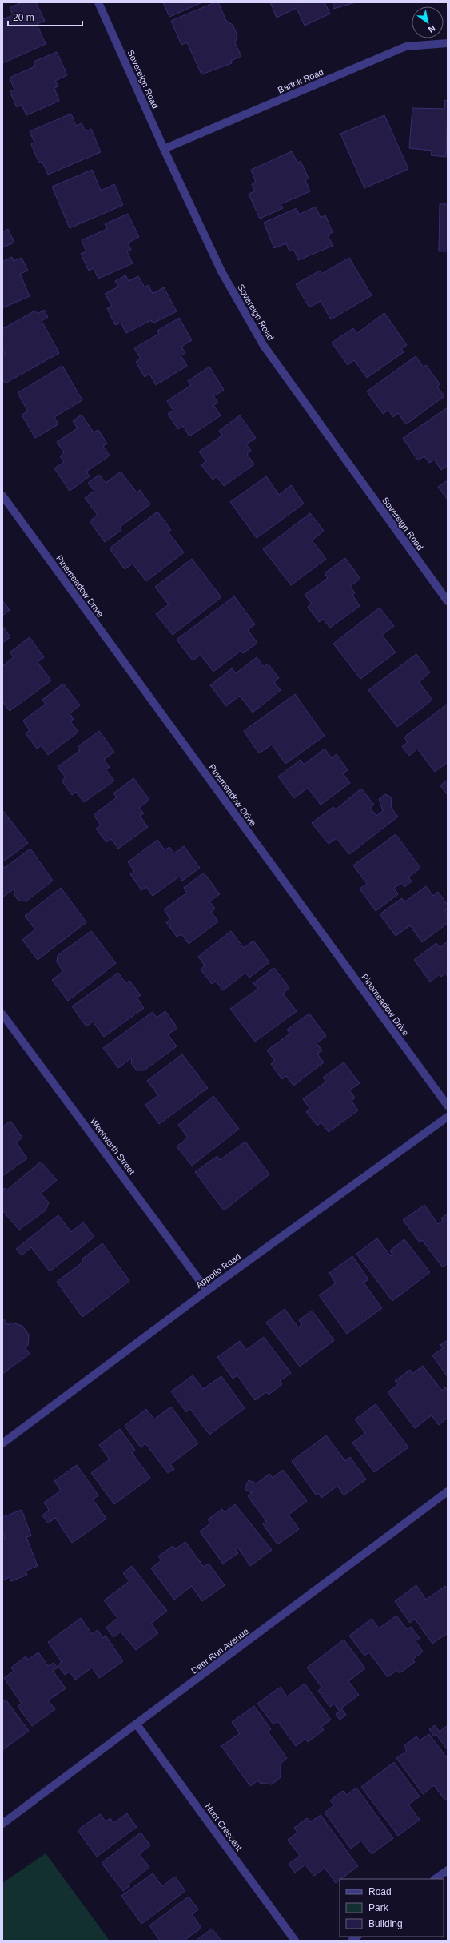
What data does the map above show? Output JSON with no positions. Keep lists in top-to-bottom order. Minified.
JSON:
{"streets":{"street":["Sovereign Road","Bartok Road","Pinemeadow Drive","Wentworth Street","Appollo Road","Deer Run Avenue","Hunt Crescent"]},"crossings":[["Sovereign Road","Bartok Road"],["Wentworth Street","Appollo Road"],["Deer Run Avenue","Hunt Crescent"]],"legend":["Road","Park","Building"],"scale_bar":"20 m","north":"bottom right"}
